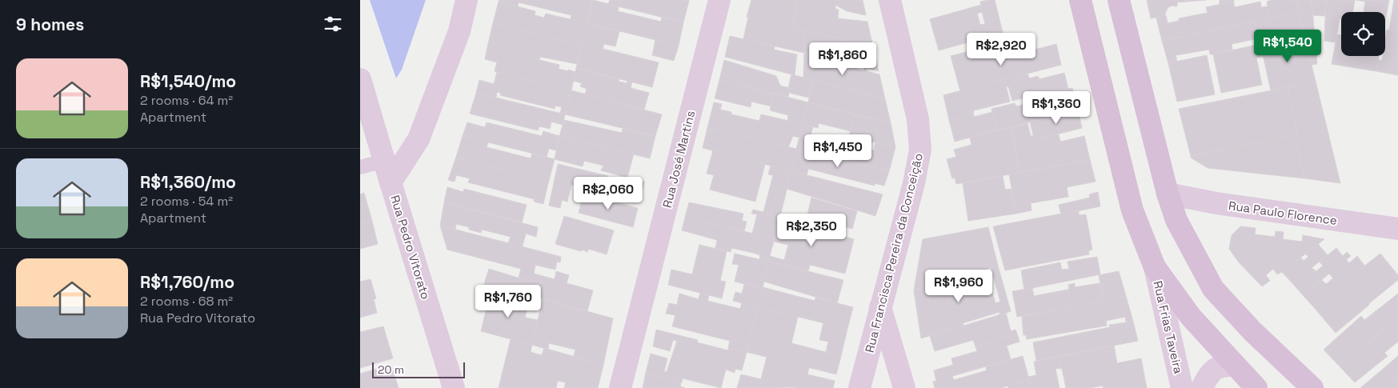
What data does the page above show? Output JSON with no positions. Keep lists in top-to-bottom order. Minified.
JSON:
{"streets":{"street":["Rua José Martins","Rua Paulo Florence","Rua Pedro Vitorato","Rua Francisca Pereira da Conceição","Rua Frias Taveira"]},"scale_bar":"20 m","page":{"heading":"9 homes","price":["R$1,540","R$2,920","R$1,860","R$1,360","R$1,450","R$2,060","R$2,350","R$1,960","R$1,760"],"list":[{"name":"R$1,540/mo","note":"2 rooms · 64 m² · Apartment"},{"name":"R$1,360/mo","note":"2 rooms · 54 m² · Apartment"},{"name":"R$1,760/mo","note":"2 rooms · 68 m² · Rua Pedro Vitorato"}],"scale":"20 m"}}
